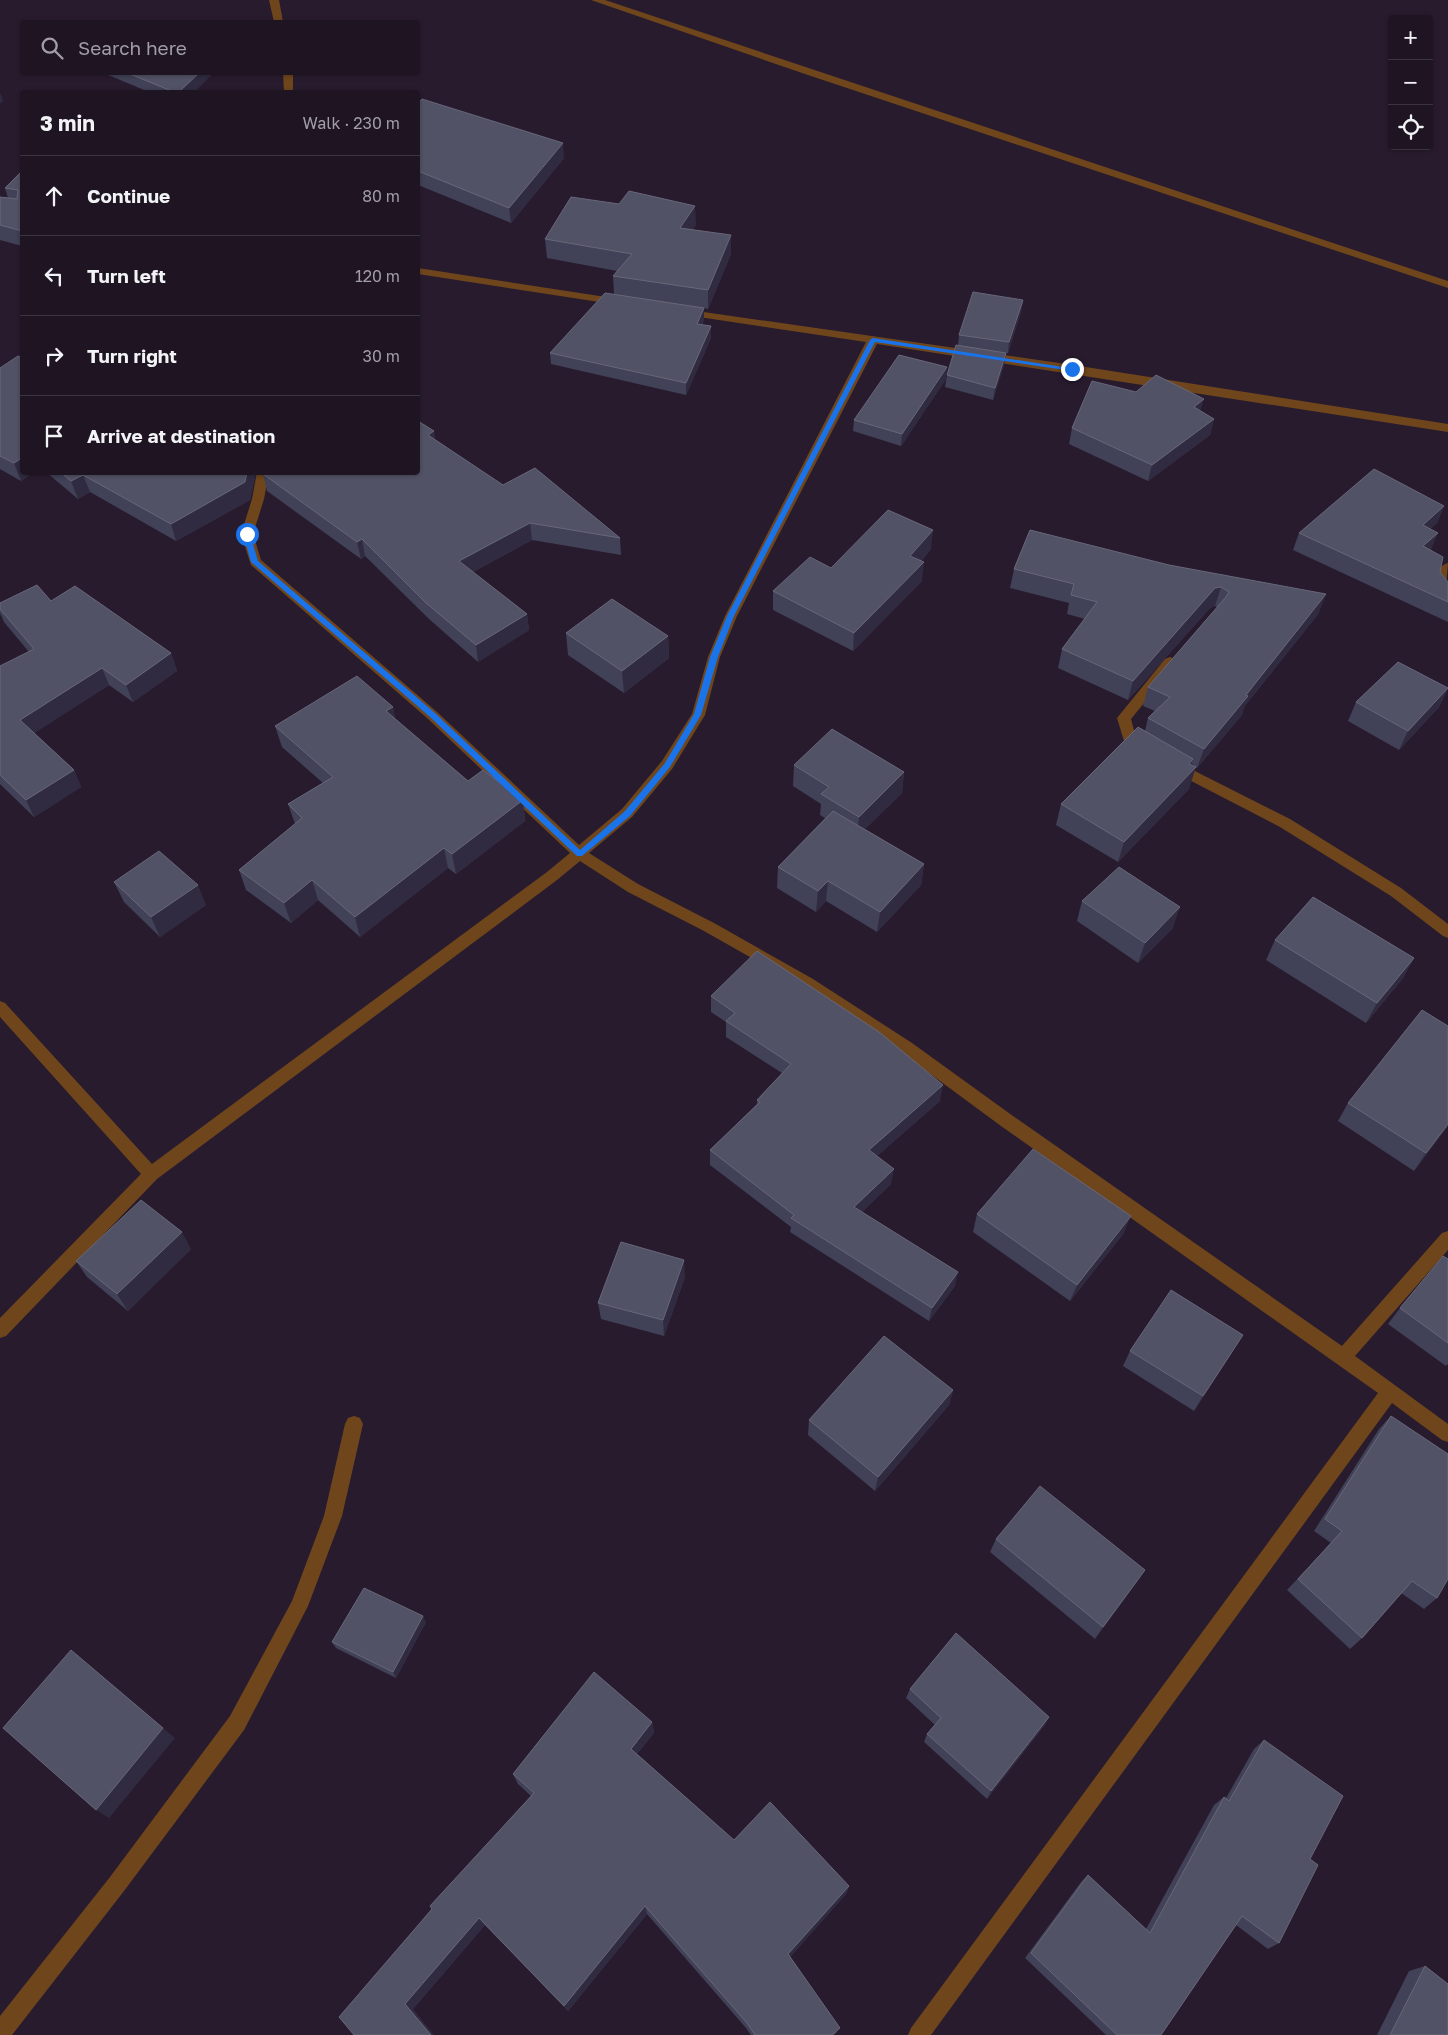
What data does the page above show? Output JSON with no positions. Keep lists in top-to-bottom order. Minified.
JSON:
{"page":{"map_buttons":["+","−"],"search":"Search here","heading":["3 min","Walk · 230 m"],"list":[["Continue","80 m"],["Turn left","120 m"],["Turn right","30 m"],"Arrive at destination"]}}
